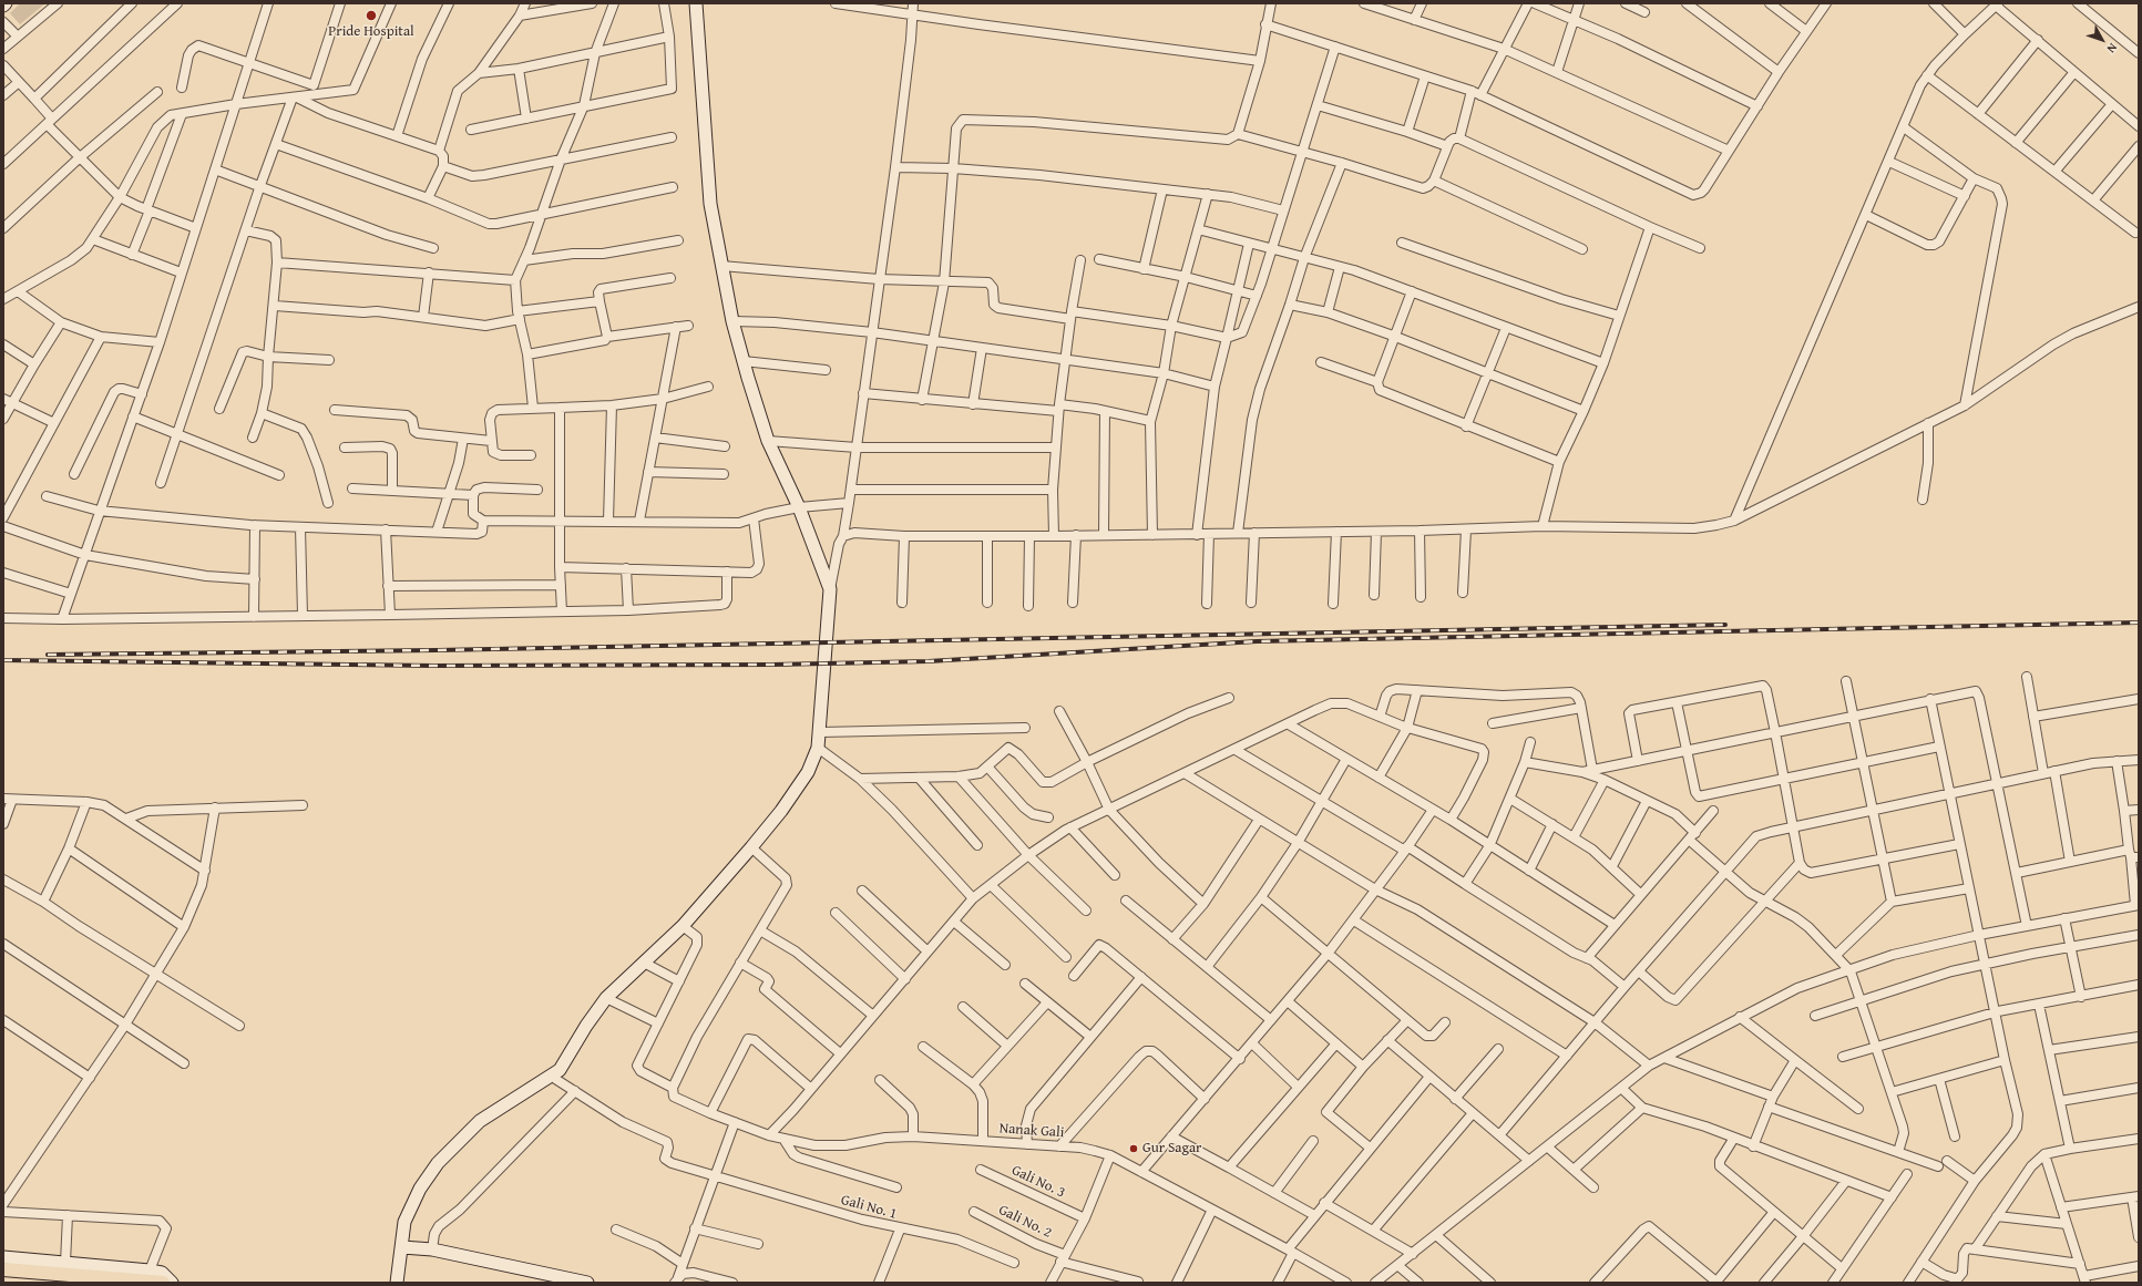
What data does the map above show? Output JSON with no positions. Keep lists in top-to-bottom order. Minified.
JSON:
{"streets":{"street":["Nanak Gali","Gali No. 3","Gali No. 1","Gali No. 2"]},"places":["Pride Hospital","Gur Sagar"],"north":"bottom right"}
